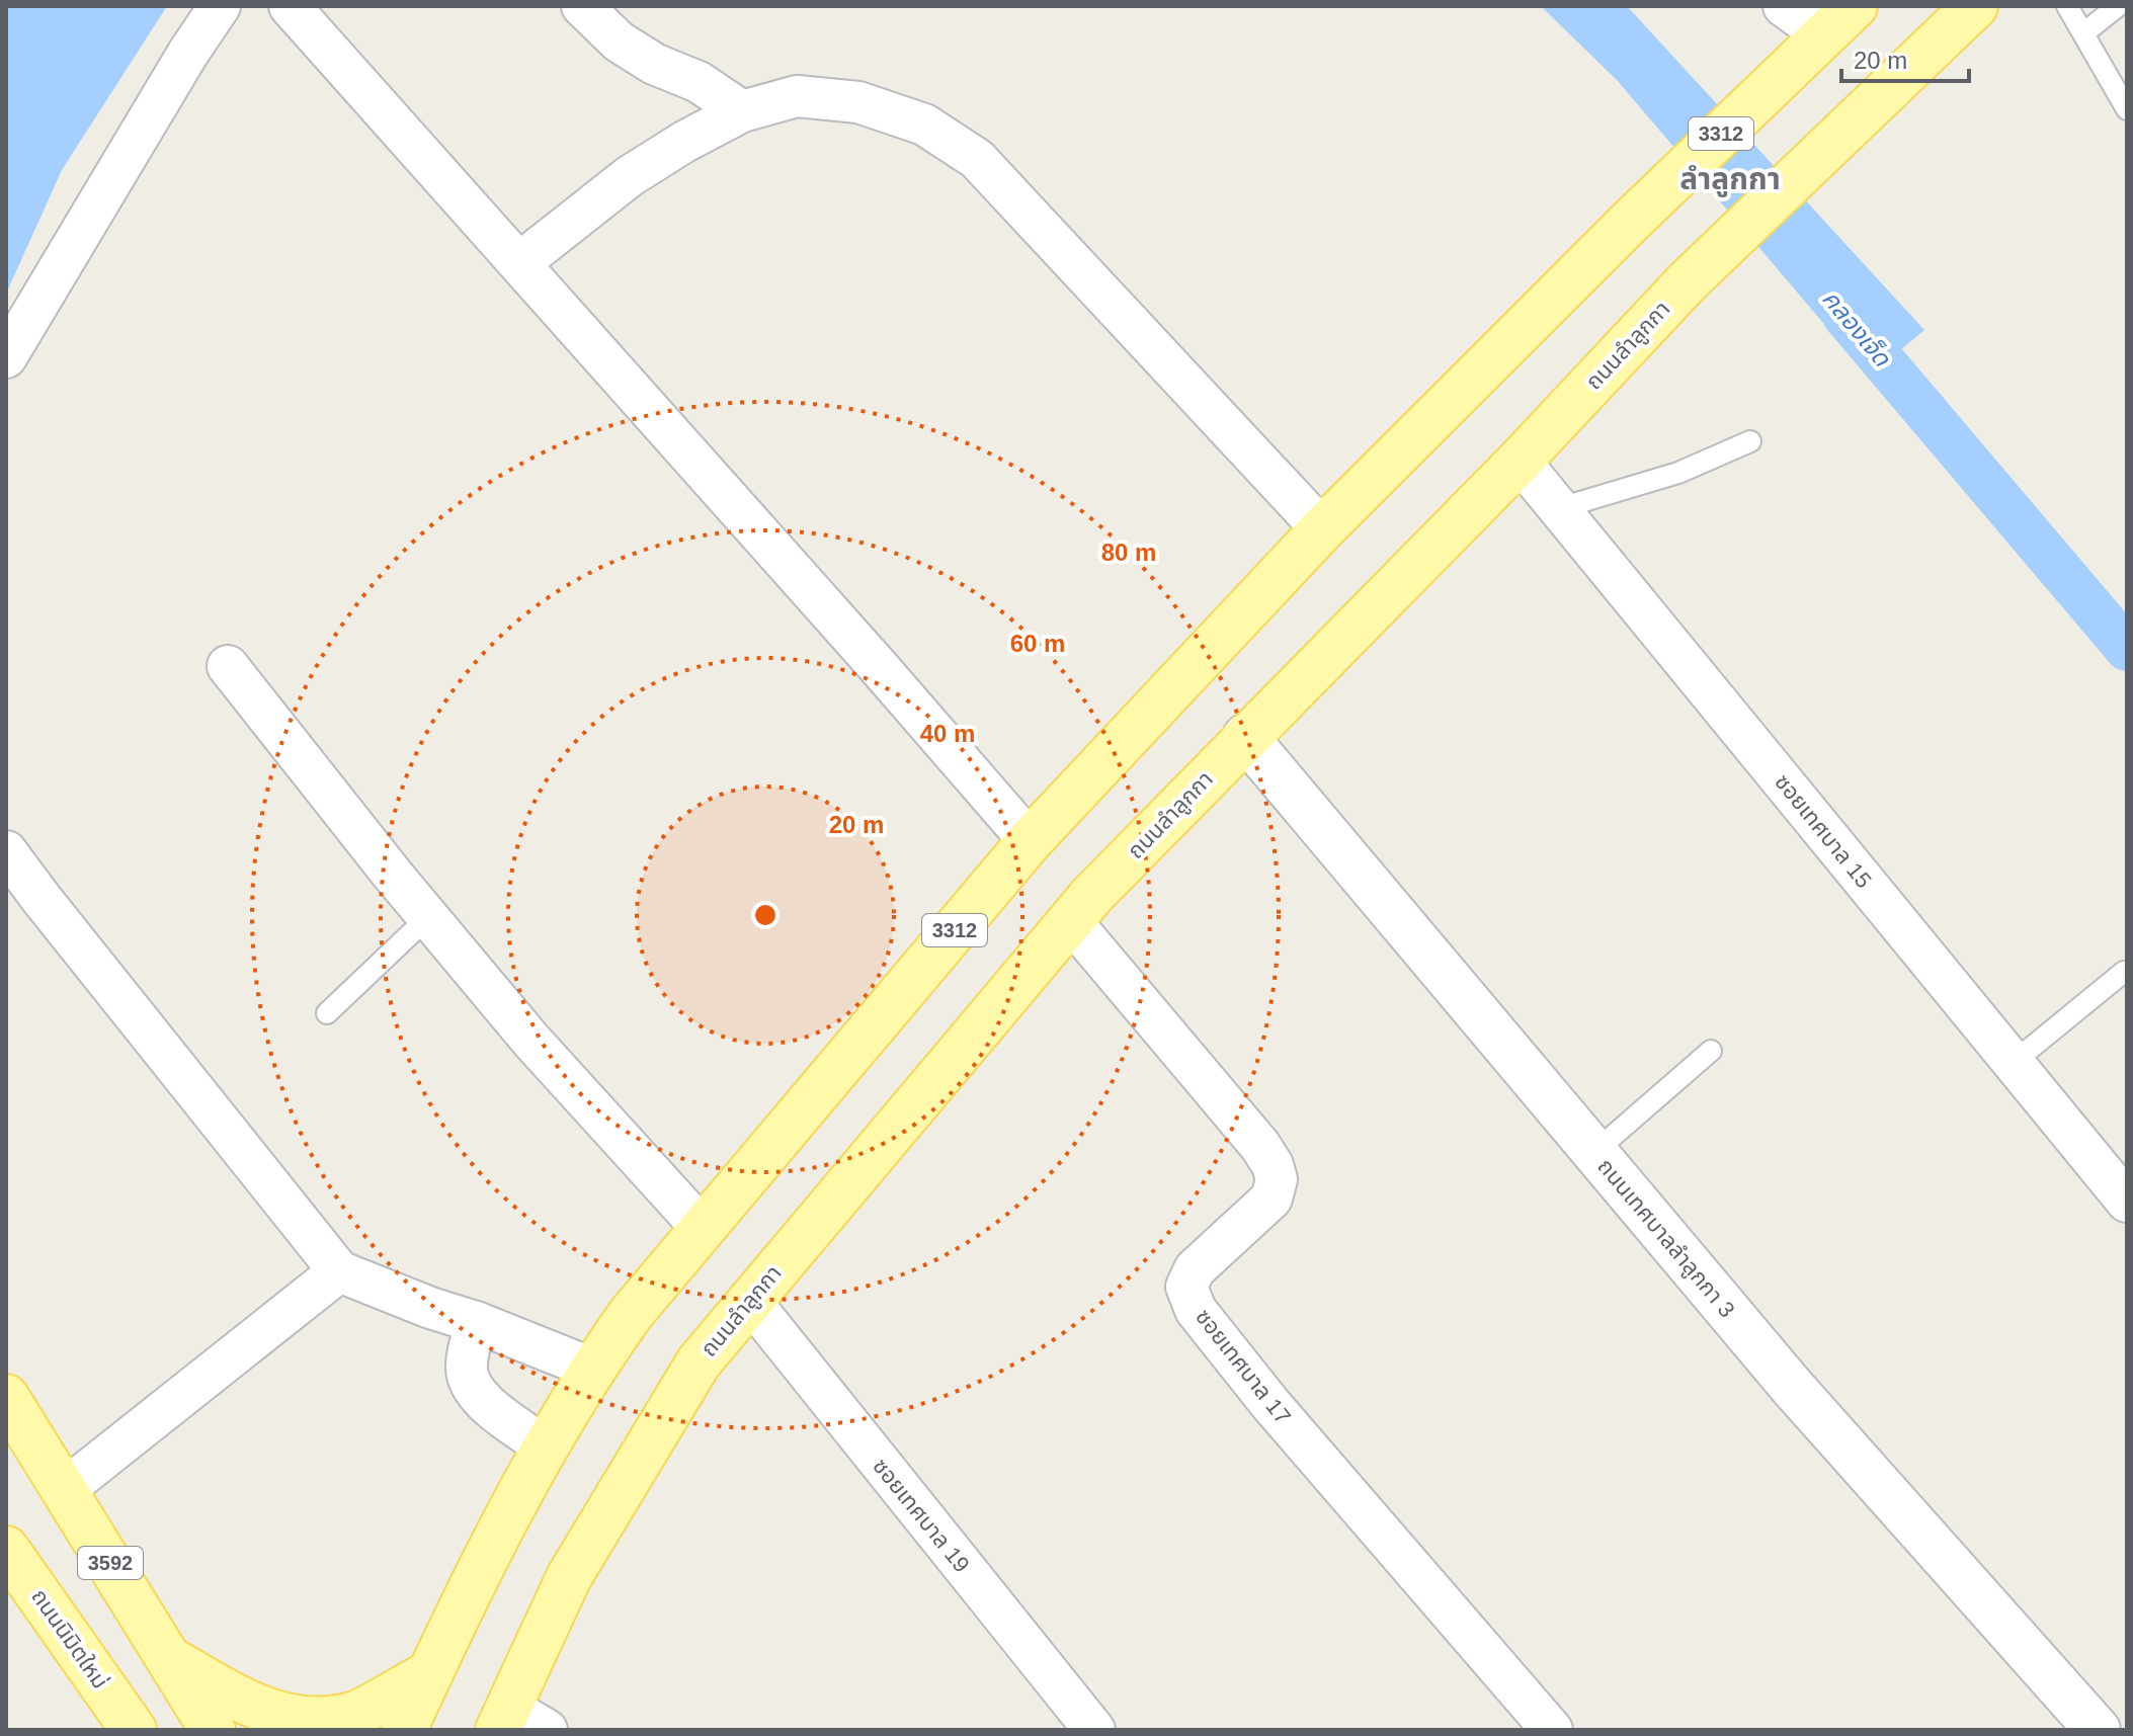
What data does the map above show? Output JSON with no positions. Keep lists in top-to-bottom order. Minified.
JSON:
{"streets":{"main road":["3312","ถนนลำลูกกา","3592","ถนนนิมิตใหม่"],"street":["ซอยเทศบาล 15","ถนนเทศบาลลำลูกกา 3","ซอยเทศบาล 17","ซอยเทศบาล 19"]},"crossings":[["ถนนลำลูกกา","ซอยเทศบาล 15"],["ถนนลำลูกกา","ถนนเทศบาลลำลูกกา 3"],["ถนนลำลูกกา","ซอยเทศบาล 17"],["ถนนลำลูกกา","ซอยเทศบาล 19"]],"districts":["ลำลูกกา"],"water":["คลองเจ็ด"],"scale_bar":"20 m","rings":["80 m","60 m","40 m","20 m"]}
